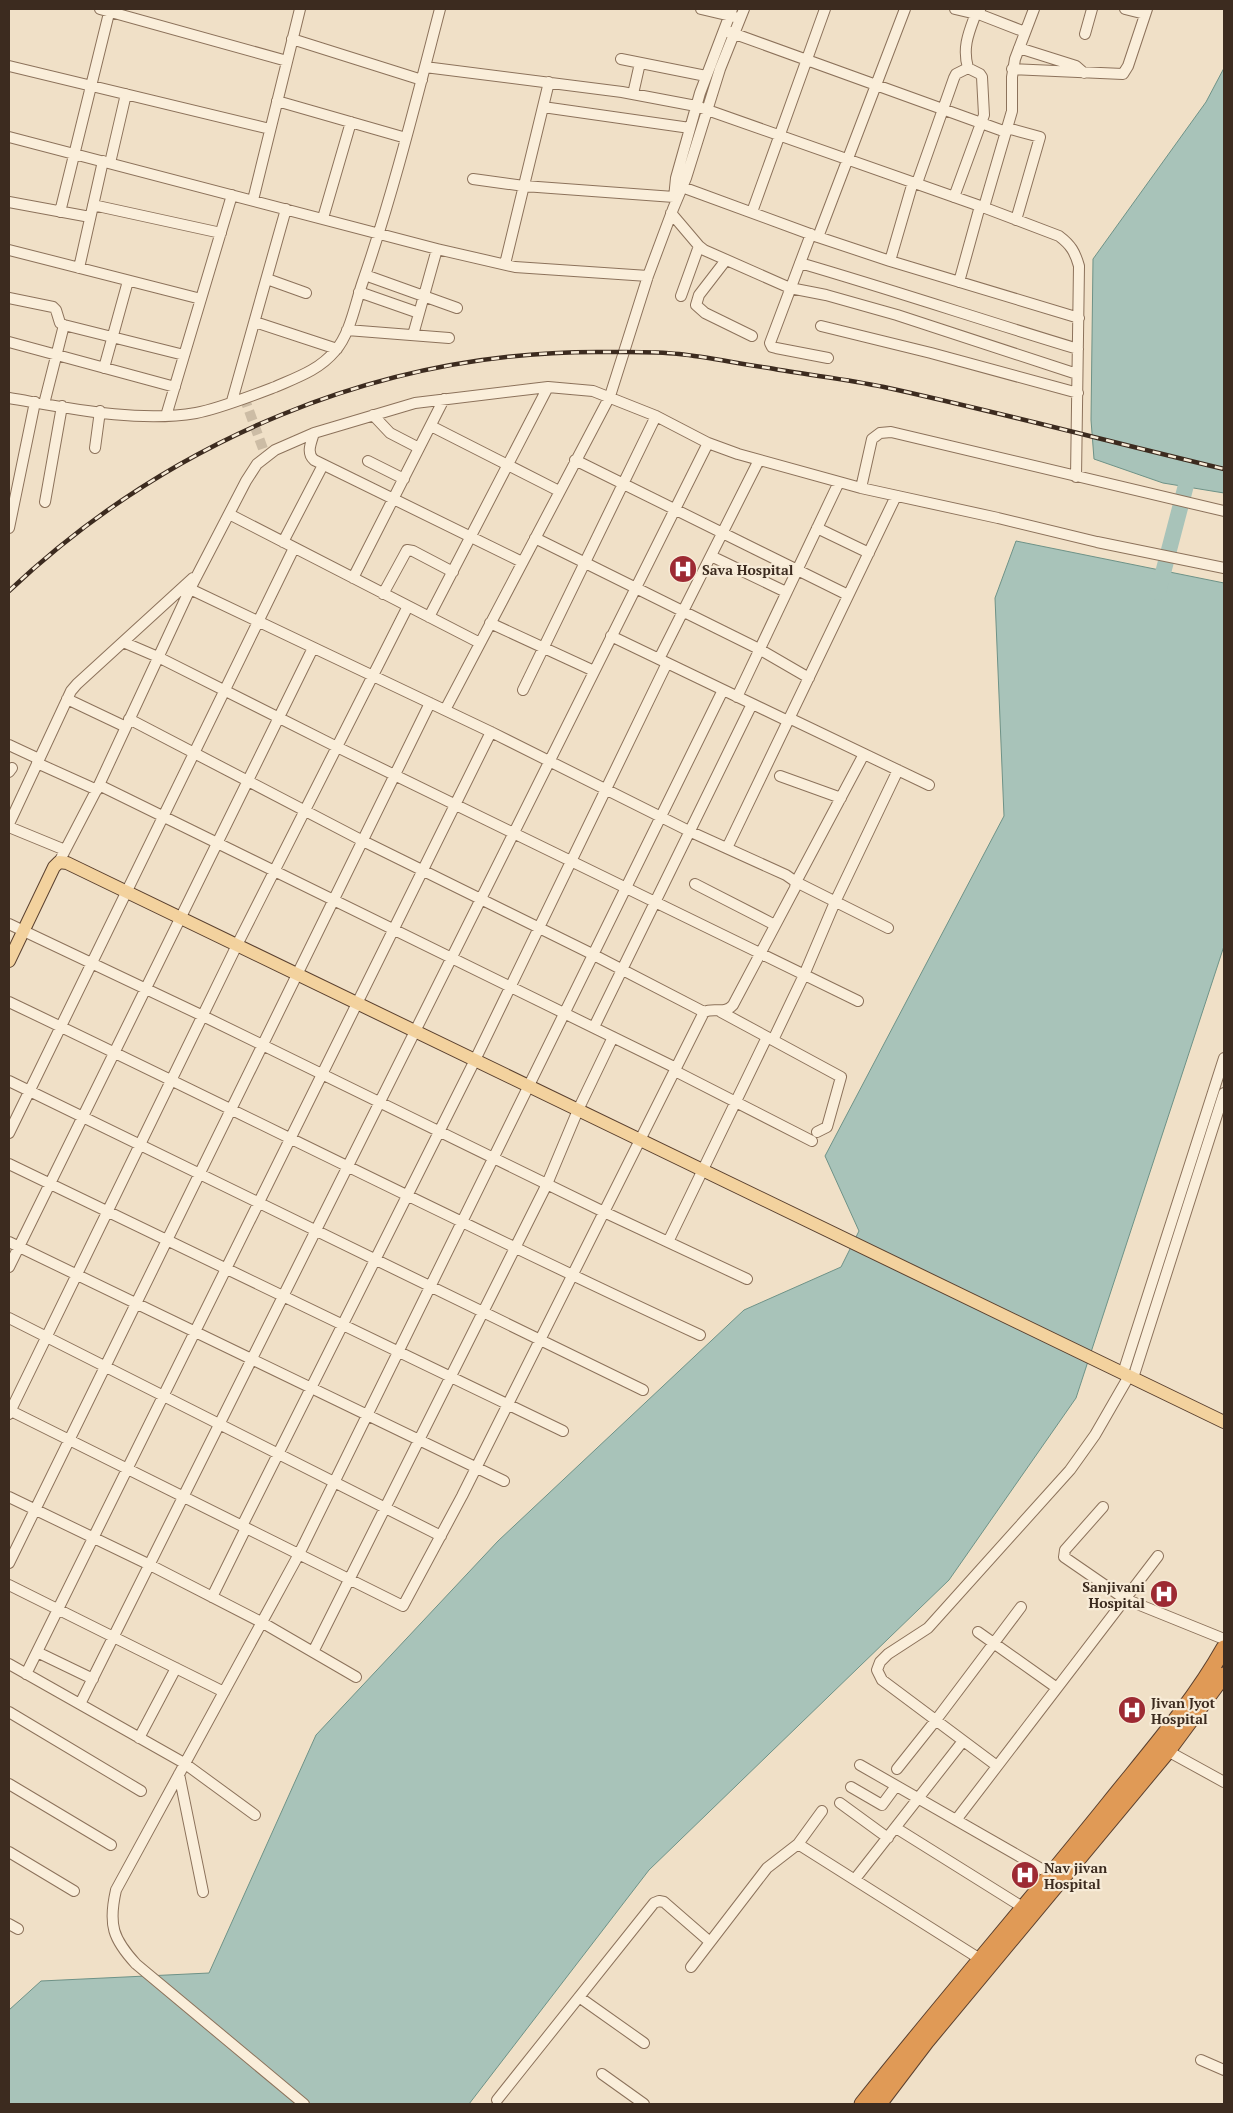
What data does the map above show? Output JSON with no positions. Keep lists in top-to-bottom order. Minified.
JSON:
{"places":{"hospital":["Sava Hospital","Sanjivani Hospital","Jivan Jyot Hospital","Nav jivan Hospital"]}}
